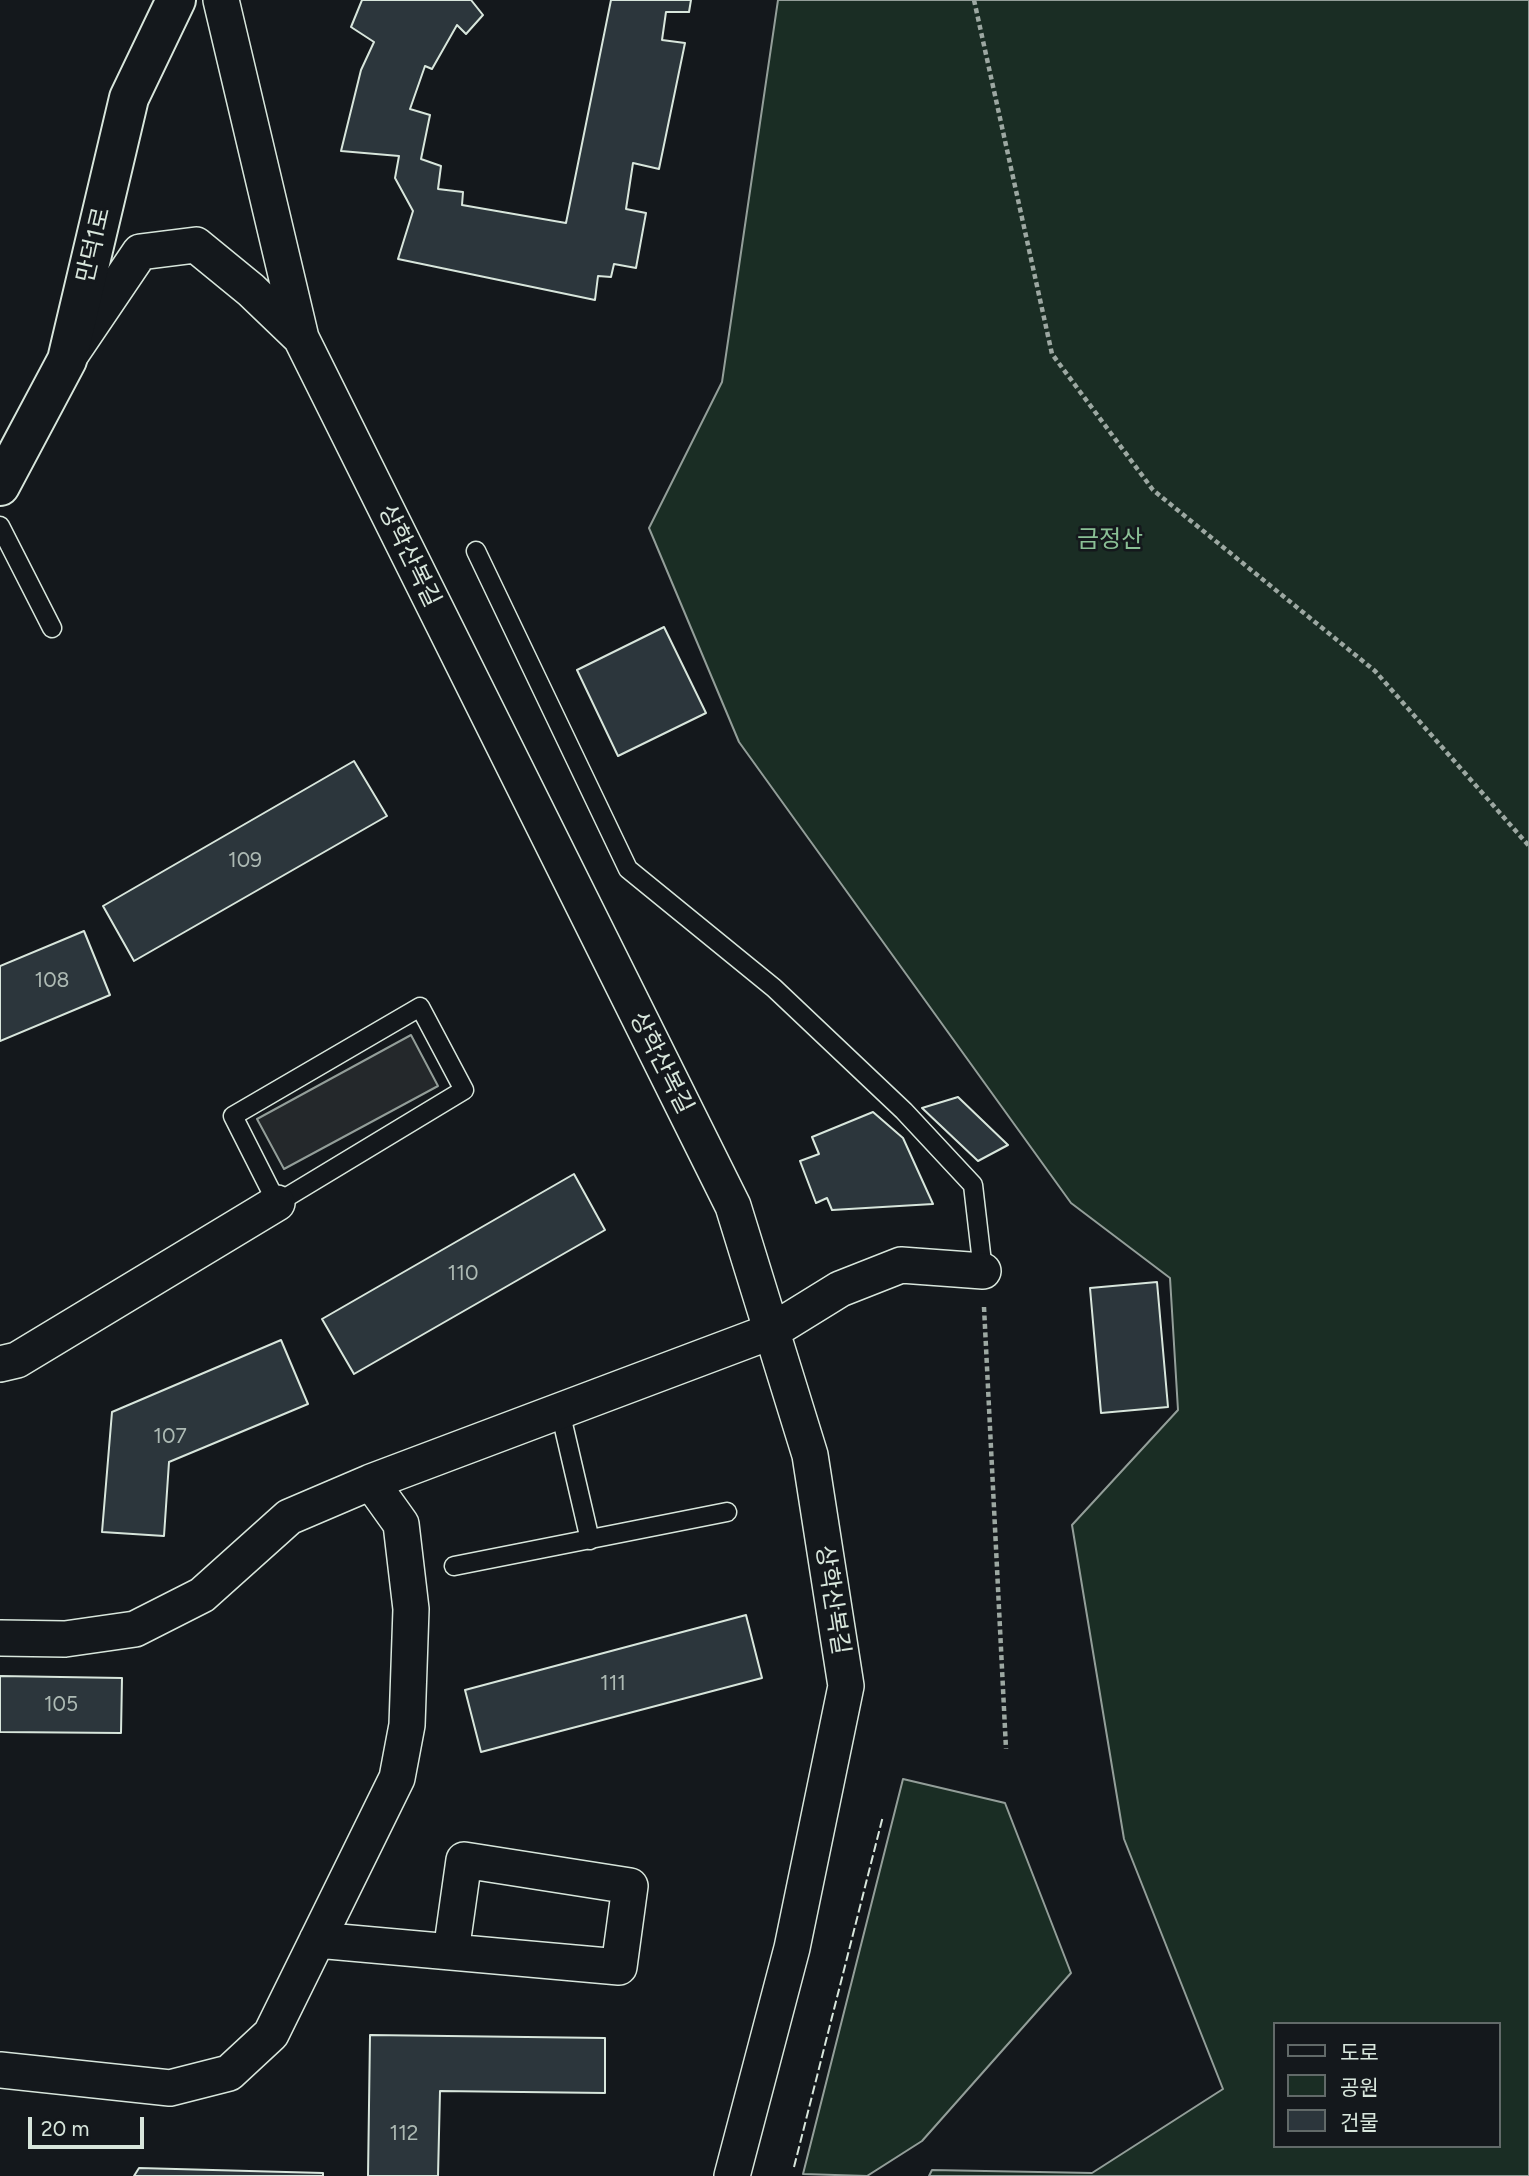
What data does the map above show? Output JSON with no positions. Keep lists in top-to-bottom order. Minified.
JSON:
{"streets":{"main road":["만덕1로"],"street":["상학산복길"]},"parks":["금정산"],"house_numbers":["109","108","110","107","111","105","112"],"legend":["도로","공원","건물"],"scale_bar":"20 m"}
